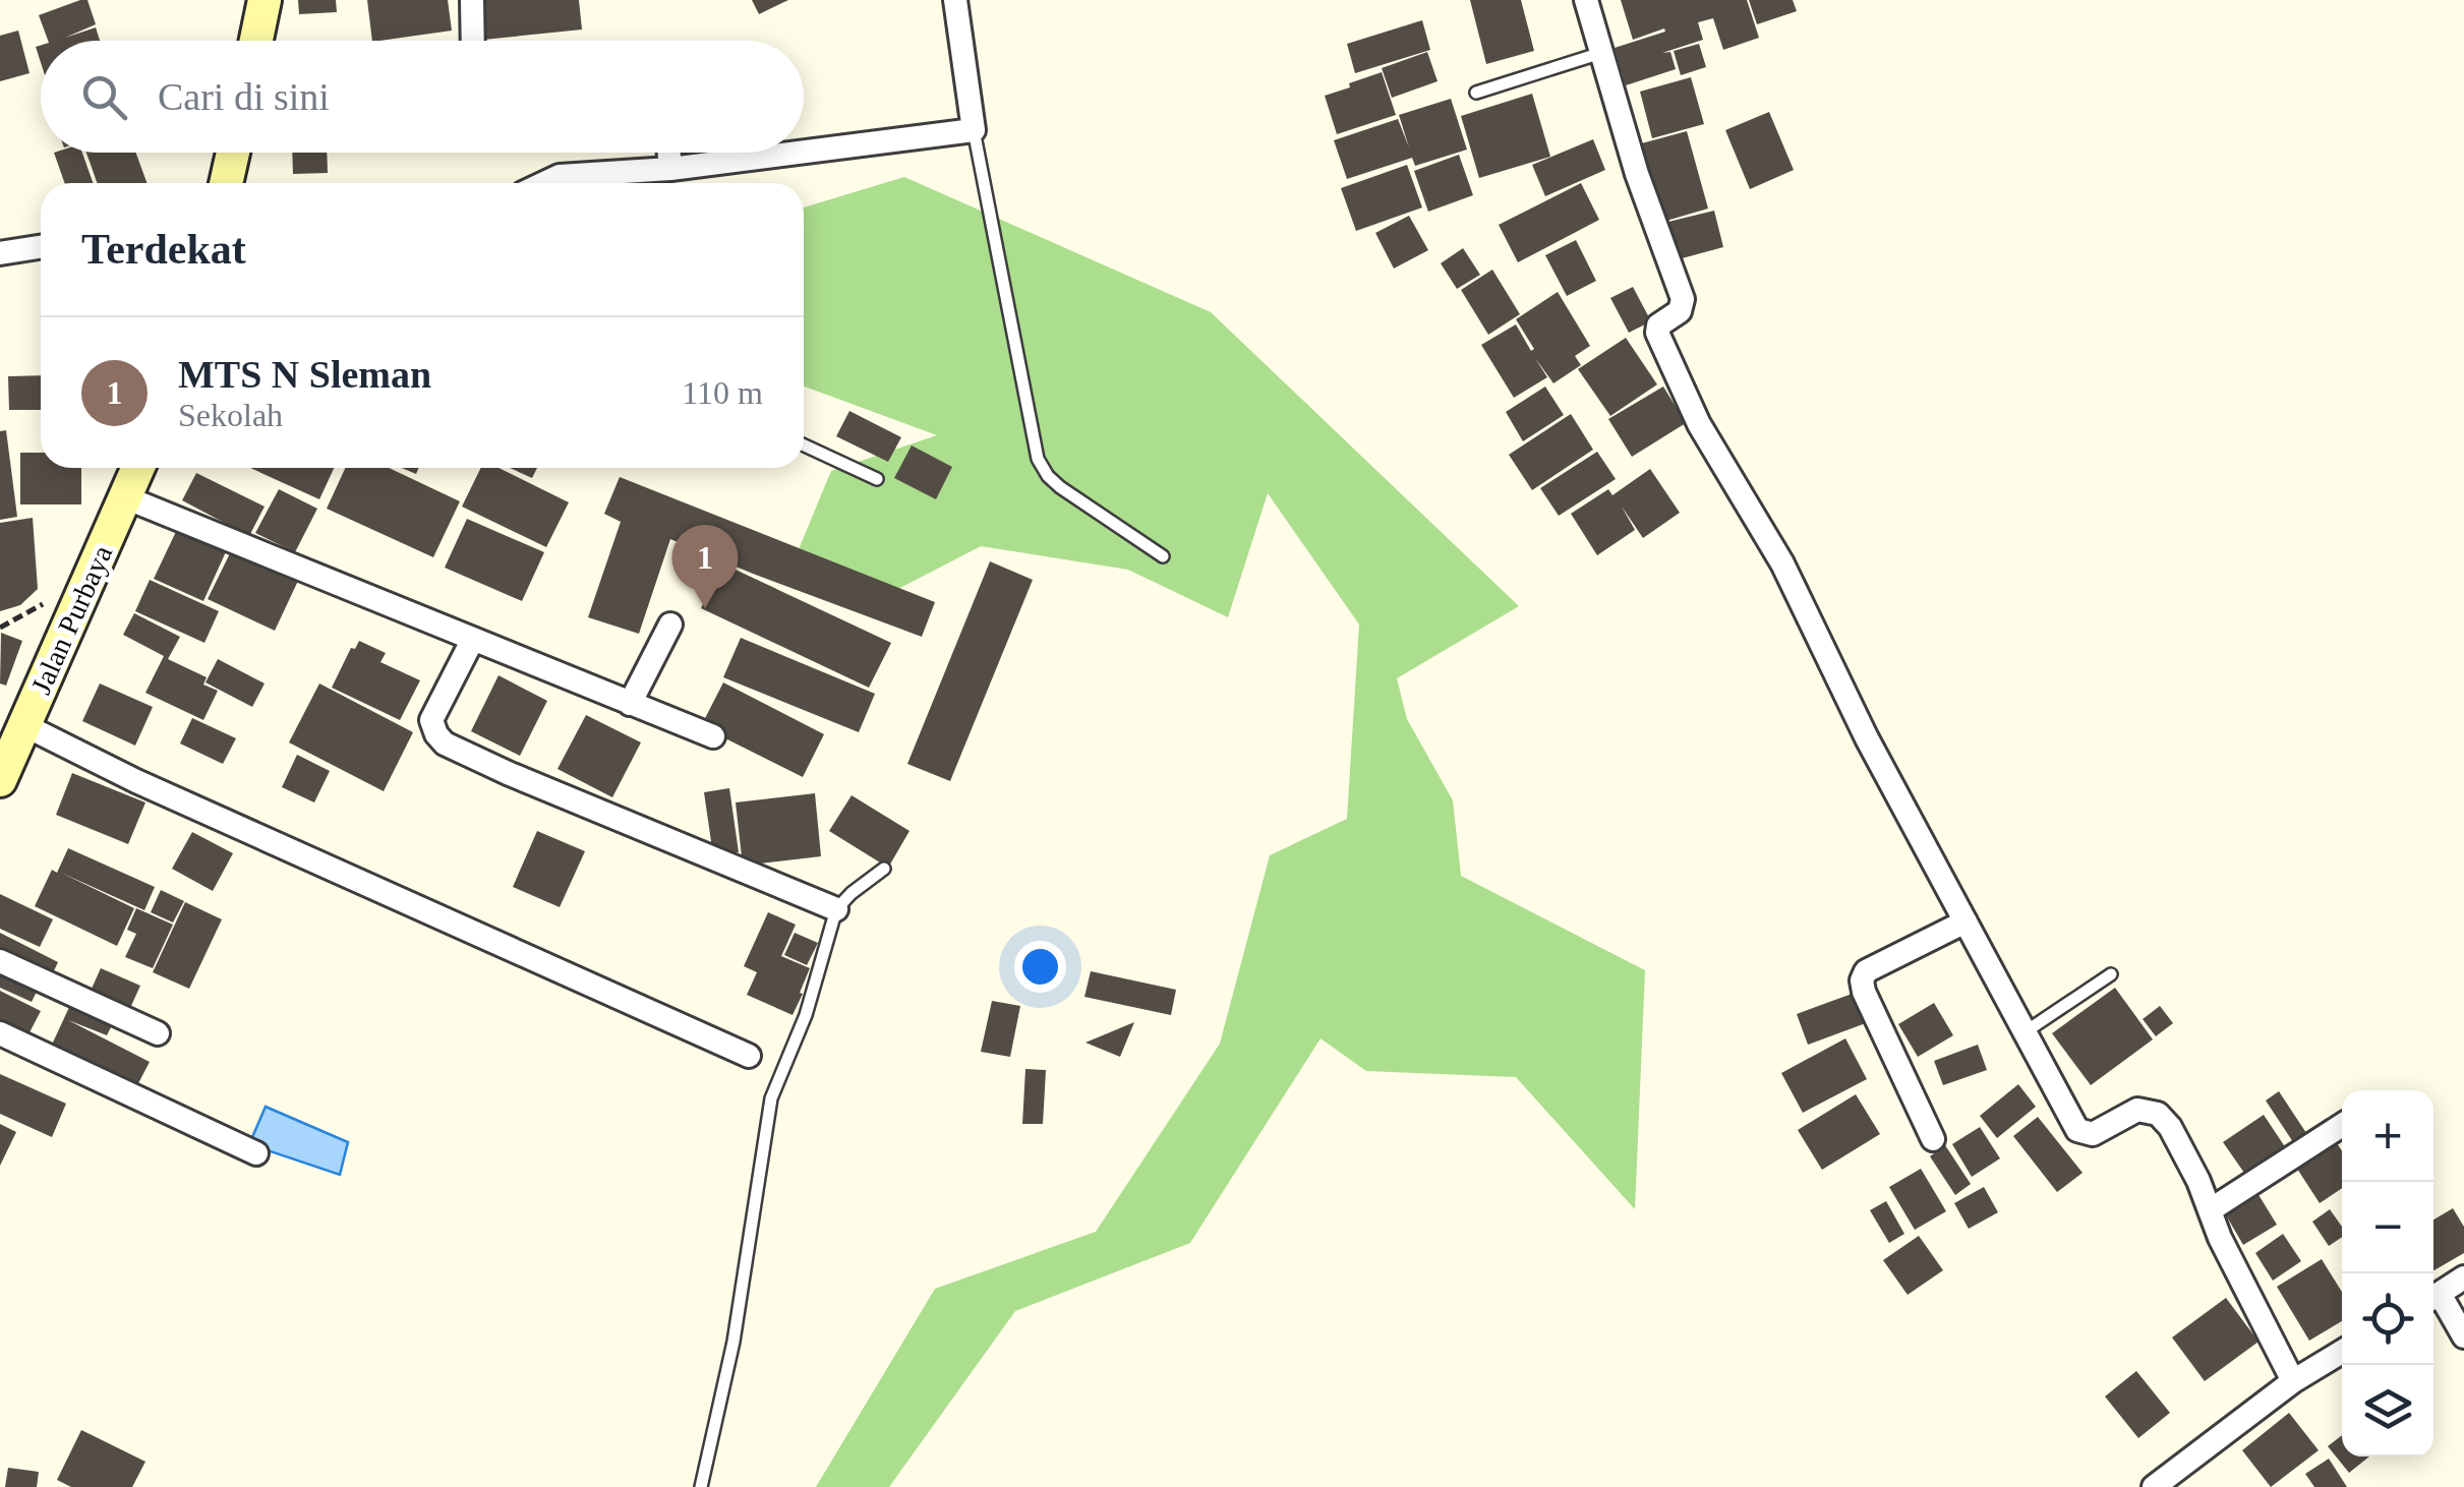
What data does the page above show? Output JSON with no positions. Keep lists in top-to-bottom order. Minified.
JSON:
{"streets":{"main road":["Jalan Purbaya"]},"page":{"search":"Cari di sini","heading":"Terdekat","list":[{"mark":"1","name":"MTS N Sleman","note":"Sekolah","value":"110 m"}],"pins":"1","map_buttons":["+","−"]}}
